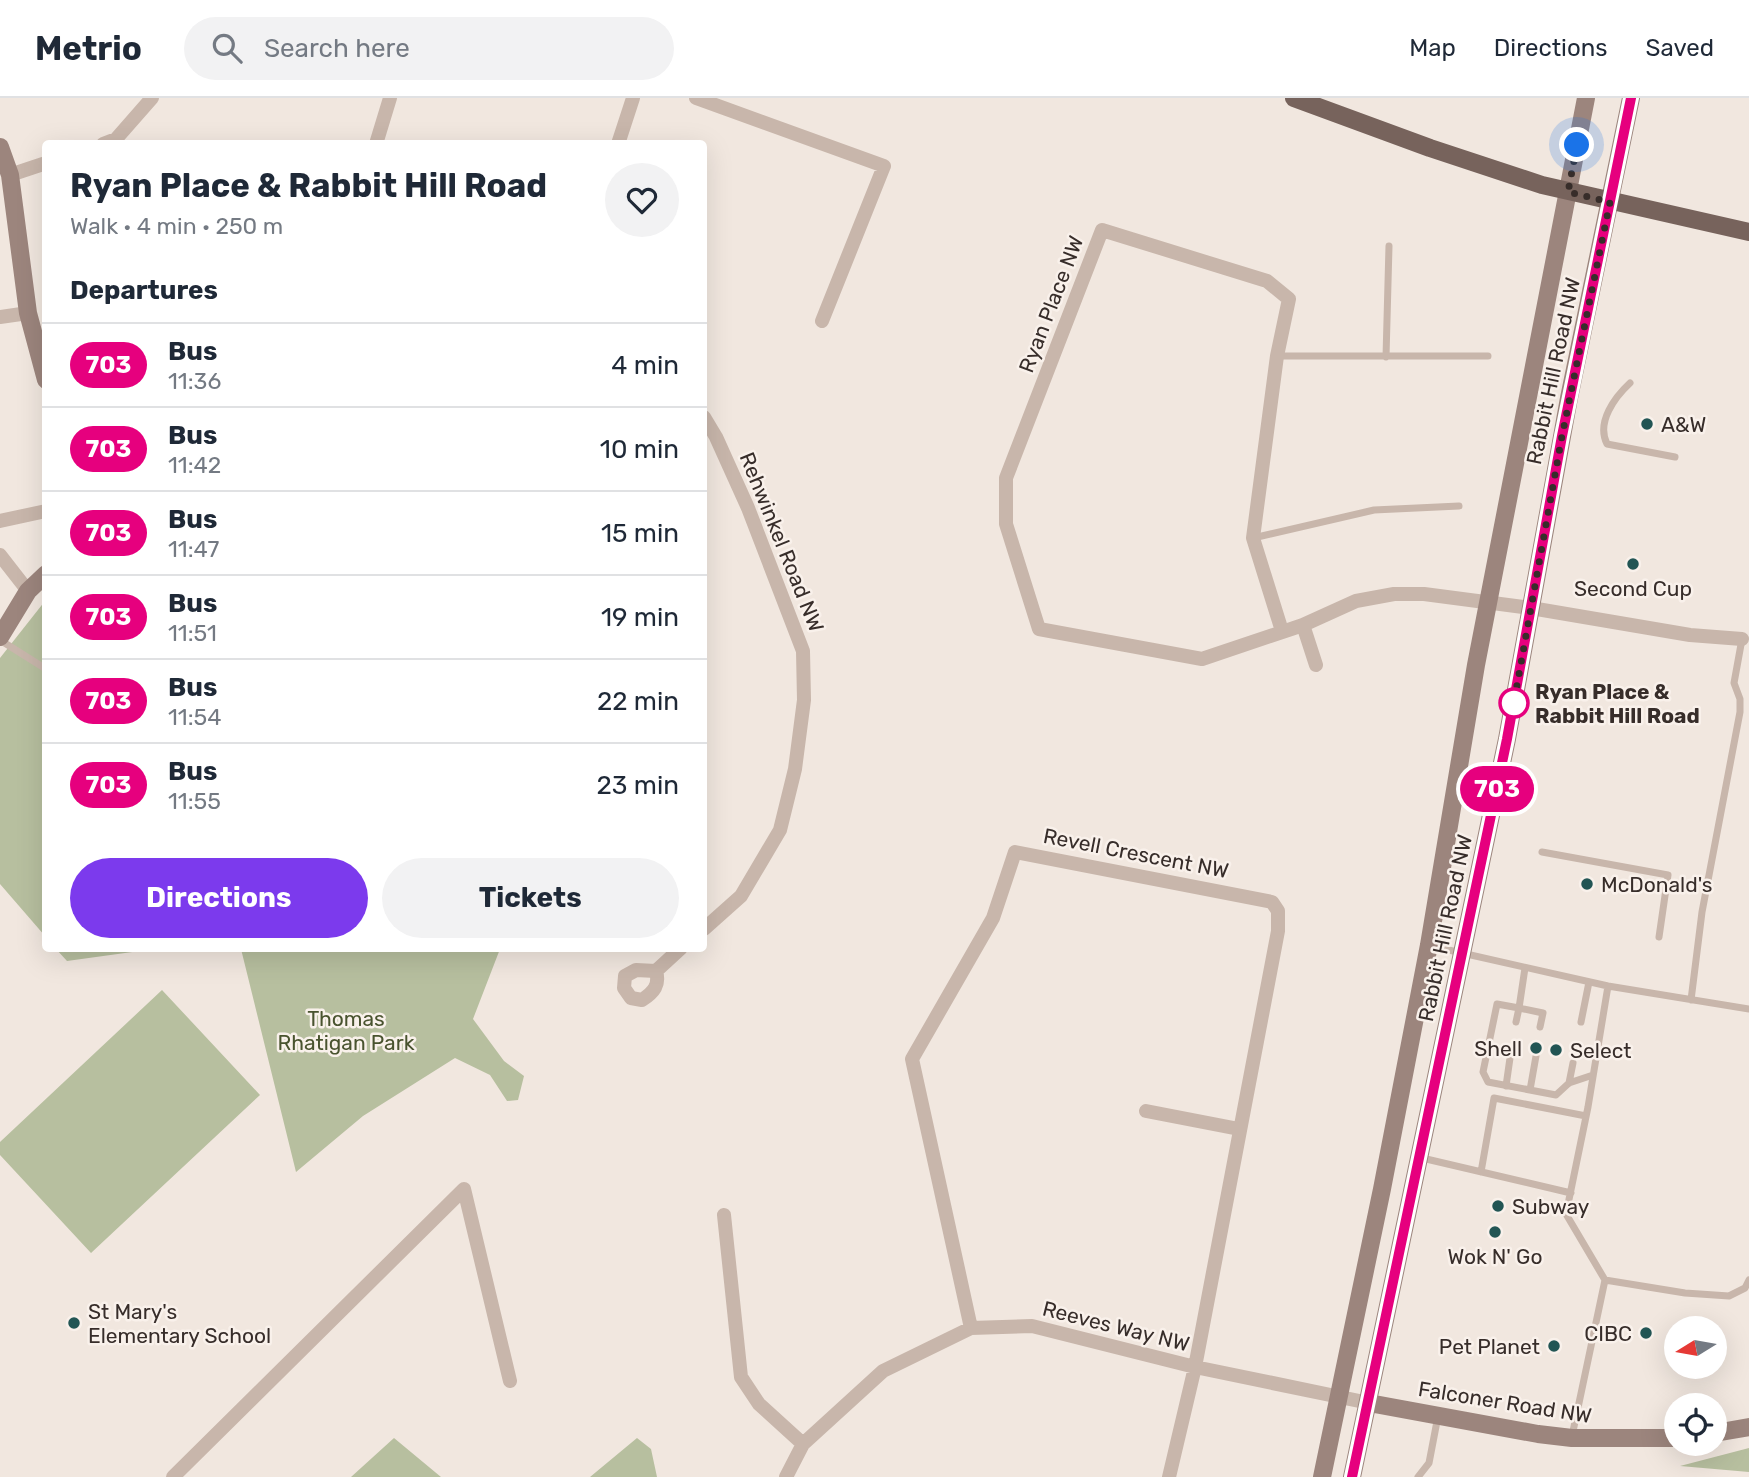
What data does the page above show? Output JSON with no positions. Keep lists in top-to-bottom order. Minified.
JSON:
{"streets":{"main road":["Rabbit Hill Road NW","Falconer Road NW"],"street":["Ryan Place NW","Rehwinkel Road NW","Revell Crescent NW","Reeves Way NW"]},"crossings":[["Ryan Place NW","Rabbit Hill Road NW"],["Rabbit Hill Road NW","Reeves Way NW"],["Rabbit Hill Road NW","Falconer Road NW"],["Revell Crescent NW","Reeves Way NW"],["Reeves Way NW","Falconer Road NW"]],"parks":["Thomas Rhatigan Park"],"places":["A&W","Second Cup","Ryan Place & Rabbit Hill Road","McDonald's","Shell","Select","Subway","Wok N' Go","St Mary's Elementary School","CIBC","Pet Planet"],"lines":["bus line 703"],"north":"left","page":{"header":"Metrio","search":"Search here","nav":["Map","Directions","Saved"],"on_map":"703","heading":[["Ryan Place & Rabbit Hill Road","Walk · 4 min · 250 m"],"Departures"],"list":[{"mark":"703","name":"Bus","note":"11:36","value":"4 min"},{"mark":"703","name":"Bus","note":"11:42","value":"10 min"},{"mark":"703","name":"Bus","note":"11:47","value":"15 min"},{"mark":"703","name":"Bus","note":"11:51","value":"19 min"},{"mark":"703","name":"Bus","note":"11:54","value":"22 min"},{"mark":"703","name":"Bus","note":"11:55","value":"23 min"}],"buttons":["Directions","Tickets"]}}
